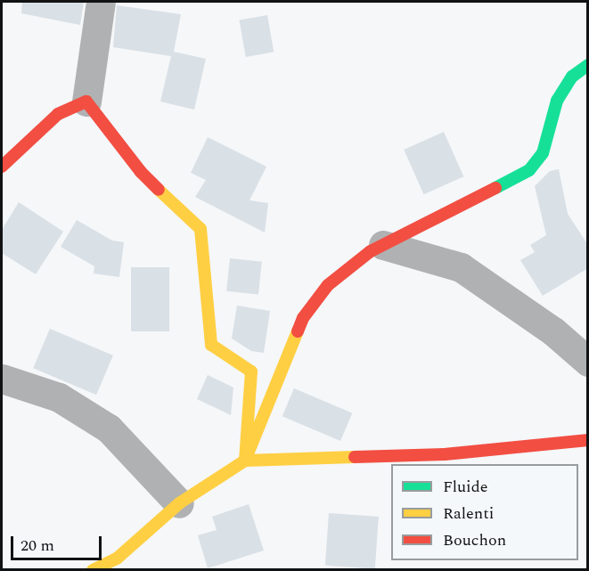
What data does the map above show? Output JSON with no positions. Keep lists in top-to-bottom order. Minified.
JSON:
{"legend":["Fluide","Ralenti","Bouchon"],"scale_bar":"20 m"}
